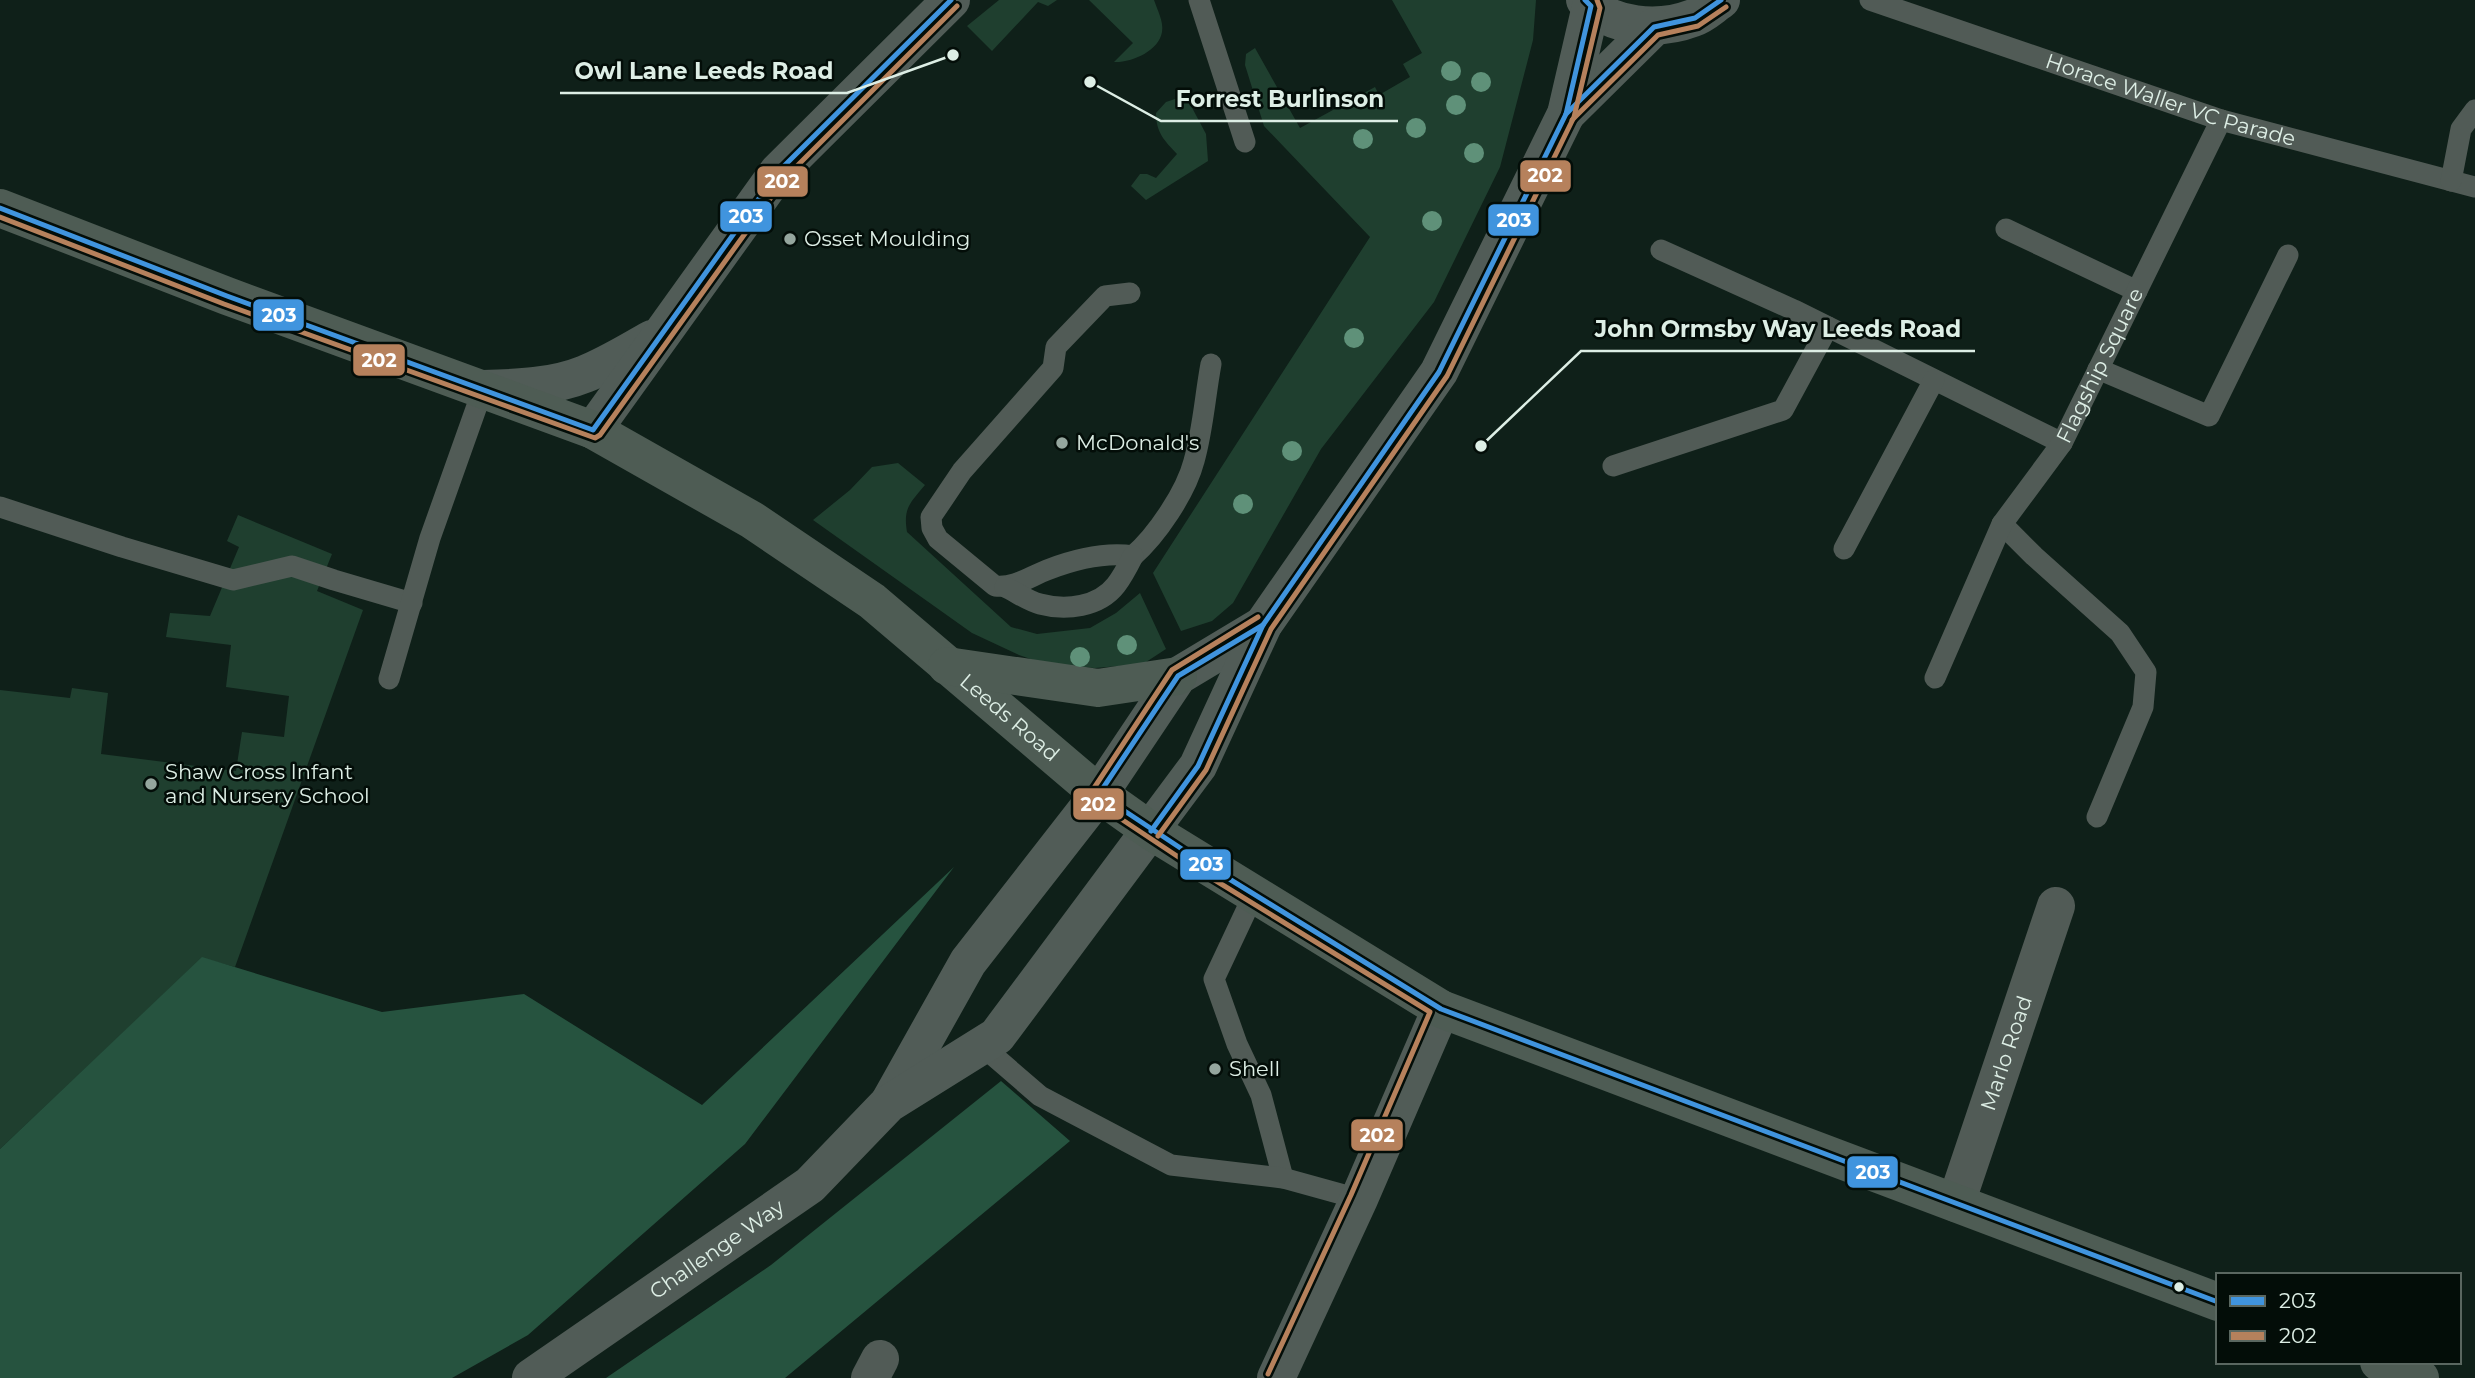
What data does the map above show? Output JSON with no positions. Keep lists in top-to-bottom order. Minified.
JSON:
{"streets":{"main road":["Leeds Road","Challenge Way"],"street":["Marlo Road"],"lane":["Horace Waller VC Parade","Flagship Square"]},"crossings":[["Horace Waller VC Parade","Flagship Square"],["Leeds Road","Marlo Road"],["Leeds Road","Challenge Way"]],"places":["Owl Lane Leeds Road","Forrest Burlinson","Osset Moulding","McDonald's","John Ormsby Way Leeds Road","Shaw Cross Infant and Nursery School","Shell"],"lines":["transit line 203","transit line 202"],"legend":["203","202"]}
